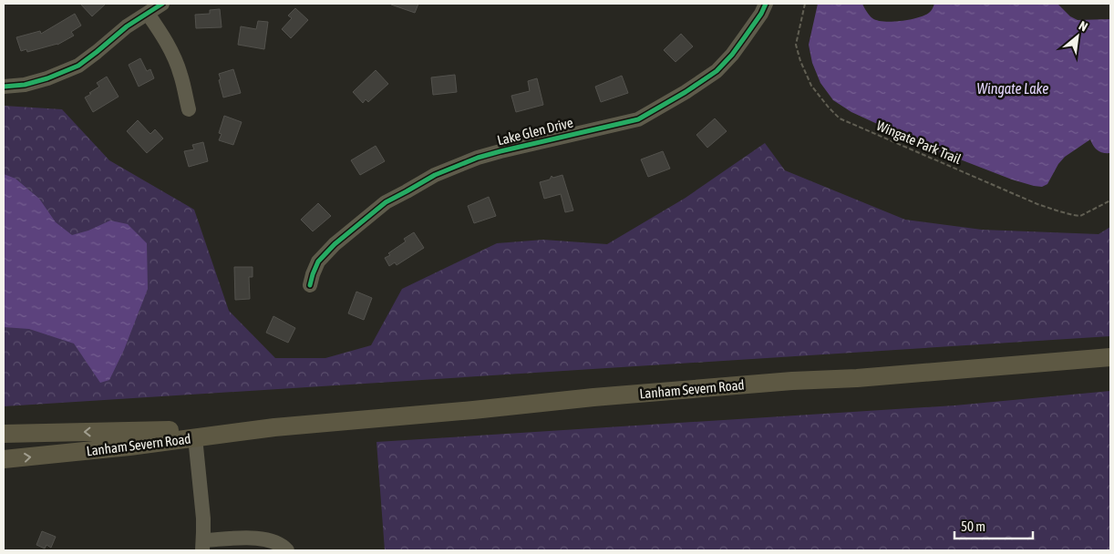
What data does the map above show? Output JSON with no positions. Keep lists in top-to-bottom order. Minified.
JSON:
{"streets":{"main road":["Lanham Severn Road"],"street":["Lake Glen Drive"],"path":["Wingate Park Trail"]},"water":["Wingate Lake"],"scale_bar":"50 m","north":"top right"}
